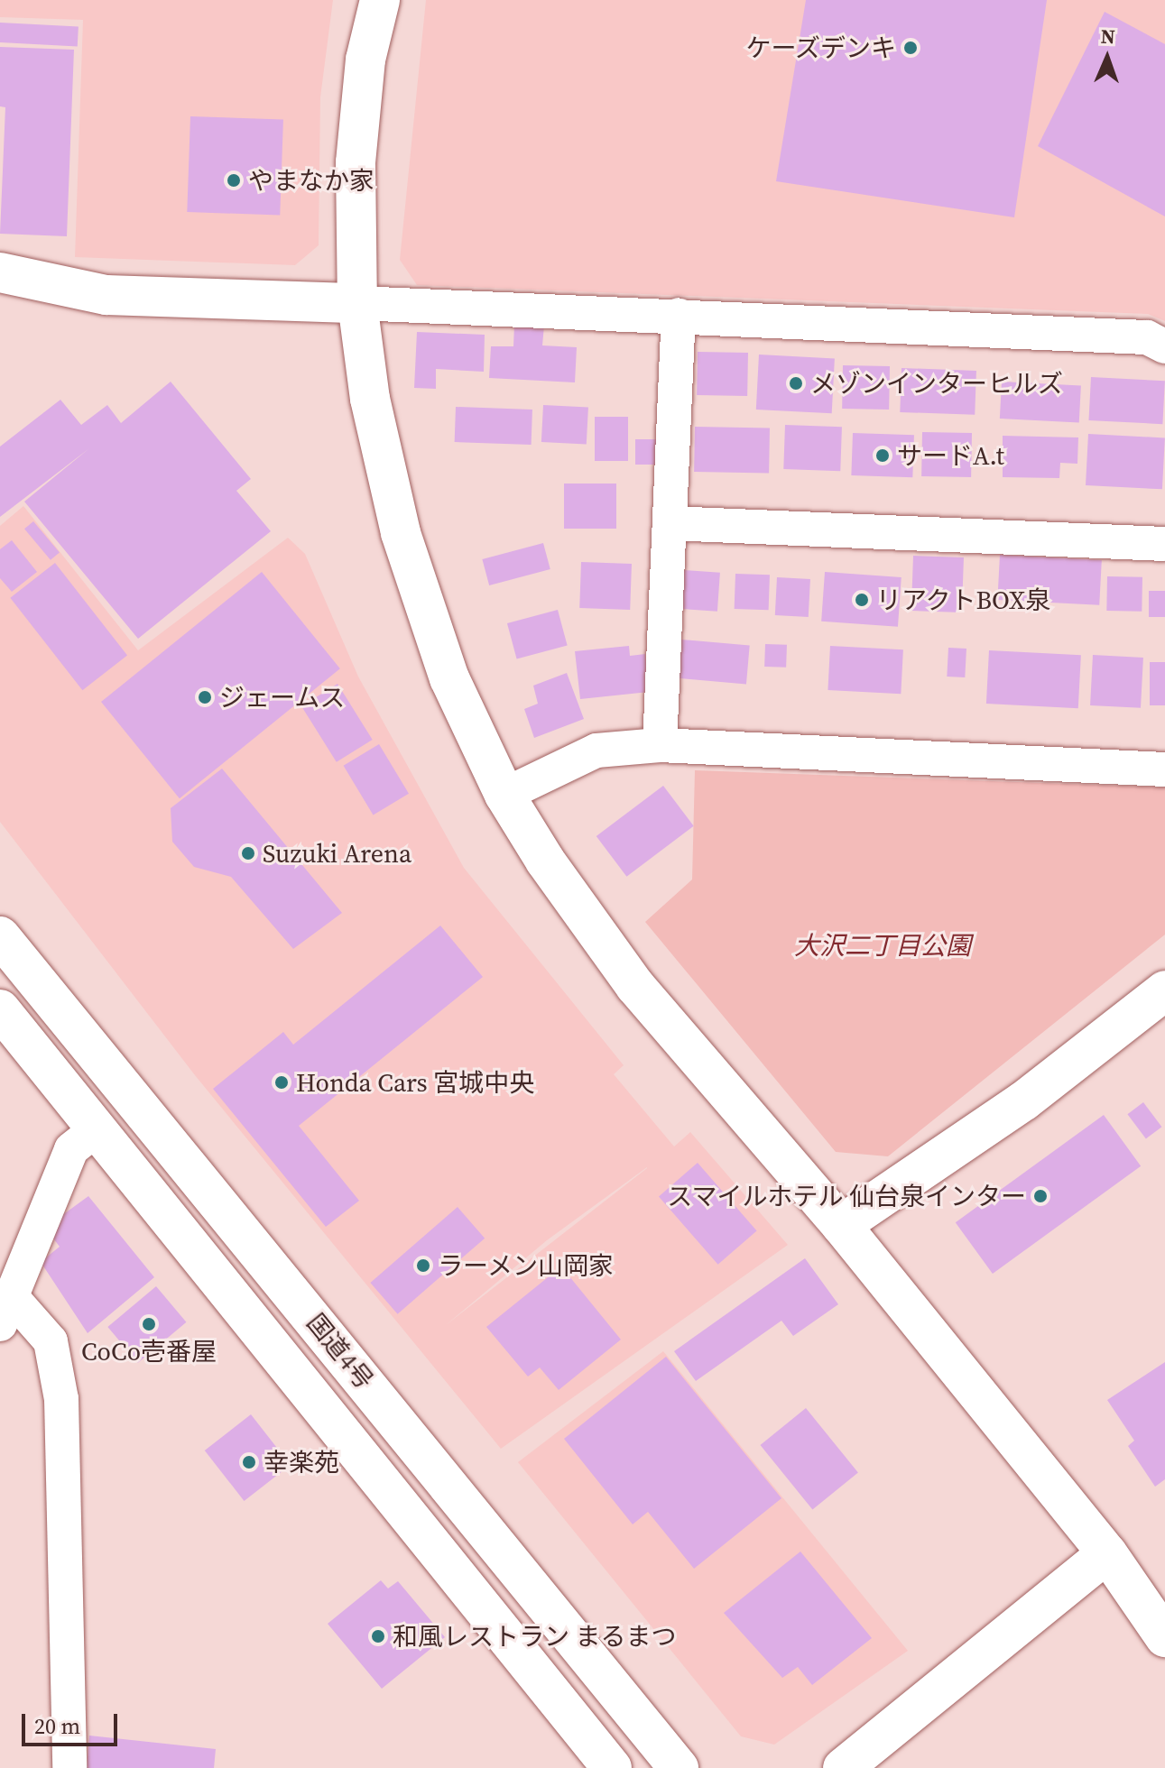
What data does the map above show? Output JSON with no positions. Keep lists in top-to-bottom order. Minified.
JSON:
{"streets":{"main road":["国道4号"]},"parks":["大沢二丁目公園"],"places":["ケーズデンキ","やまなか家","メゾンインターヒルズ","サードA.t","リアクトBOX泉","ジェームス","Suzuki Arena","Honda Cars 宮城中央","スマイルホテル 仙台泉インター","ラーメン山岡家","CoCo壱番屋","幸楽苑","和風レストラン まるまつ"],"scale_bar":"20 m","north":"top"}
